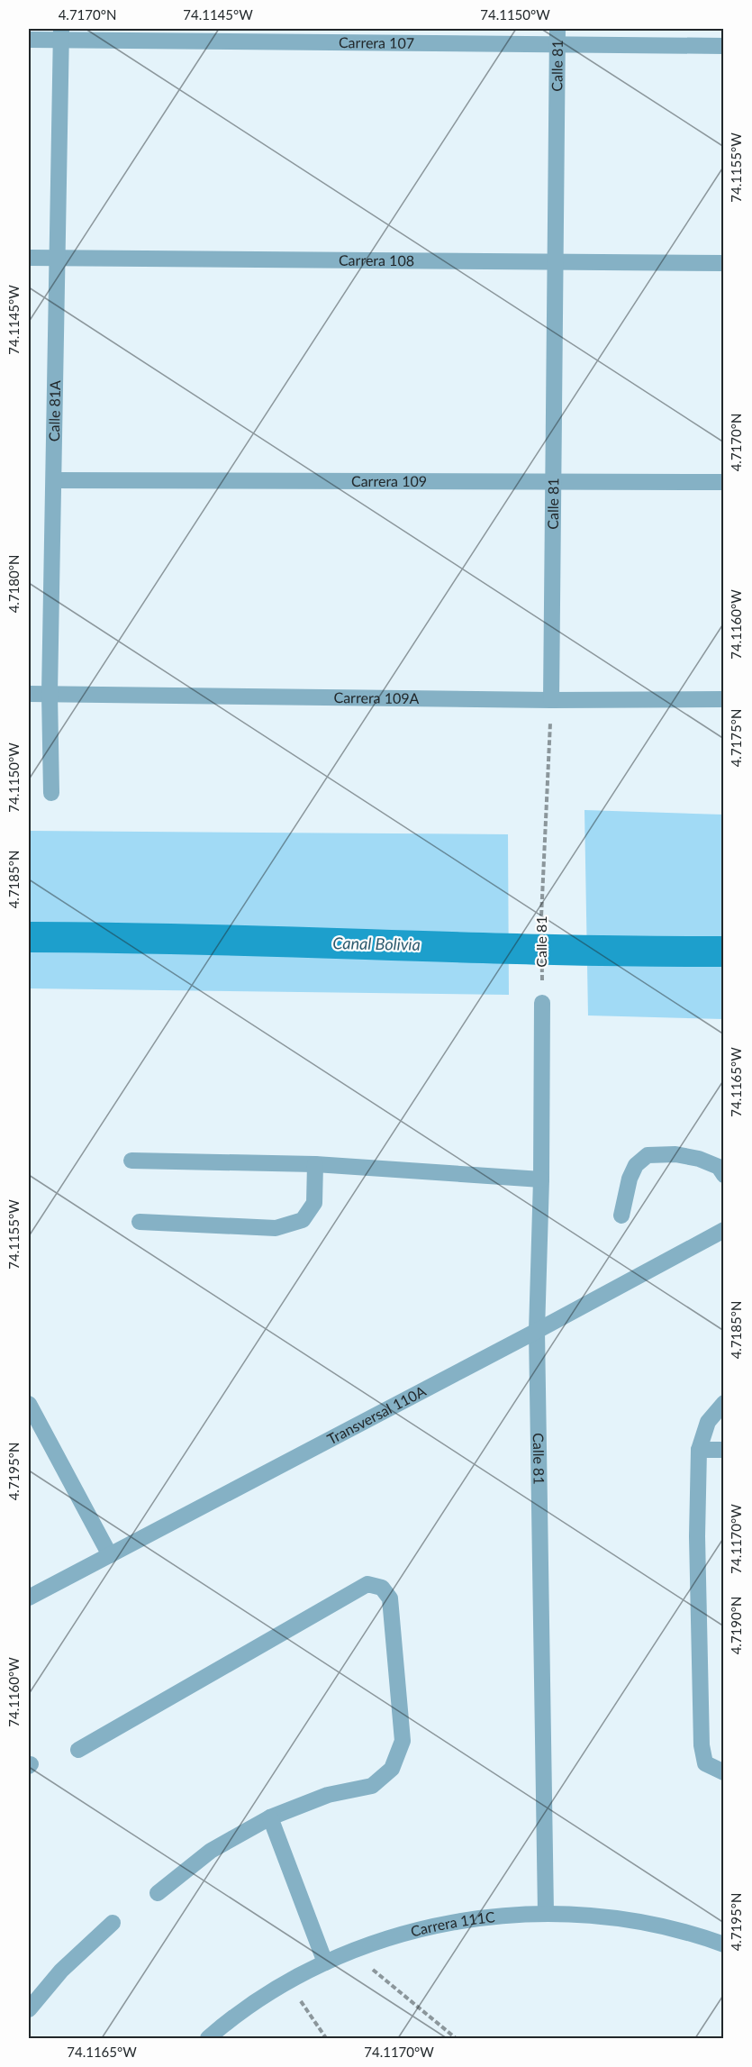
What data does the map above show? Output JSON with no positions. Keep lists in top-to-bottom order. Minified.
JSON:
{"streets":{"street":["Carrera 107","Calle 81","Carrera 108","Calle 81A","Carrera 109","Carrera 109A","Transversal 110A","Carrera 111C"]},"crossings":[["Carrera 107","Calle 81"],["Carrera 107","Calle 81A"],["Calle 81","Carrera 108"],["Calle 81","Carrera 109"],["Calle 81","Carrera 109A"],["Calle 81","Transversal 110A"],["Calle 81","Carrera 111C"],["Carrera 108","Calle 81A"],["Calle 81A","Carrera 109"],["Calle 81A","Carrera 109A"]],"water":["Canal Bolivia"],"coordinates":["4.7170°N","74.1145°W","74.1150°W","74.1155°W","4.7180°N","74.1160°W","4.7175°N","4.7185°N","74.1165°W","4.7195°N","74.1170°W","4.7190°N"]}
